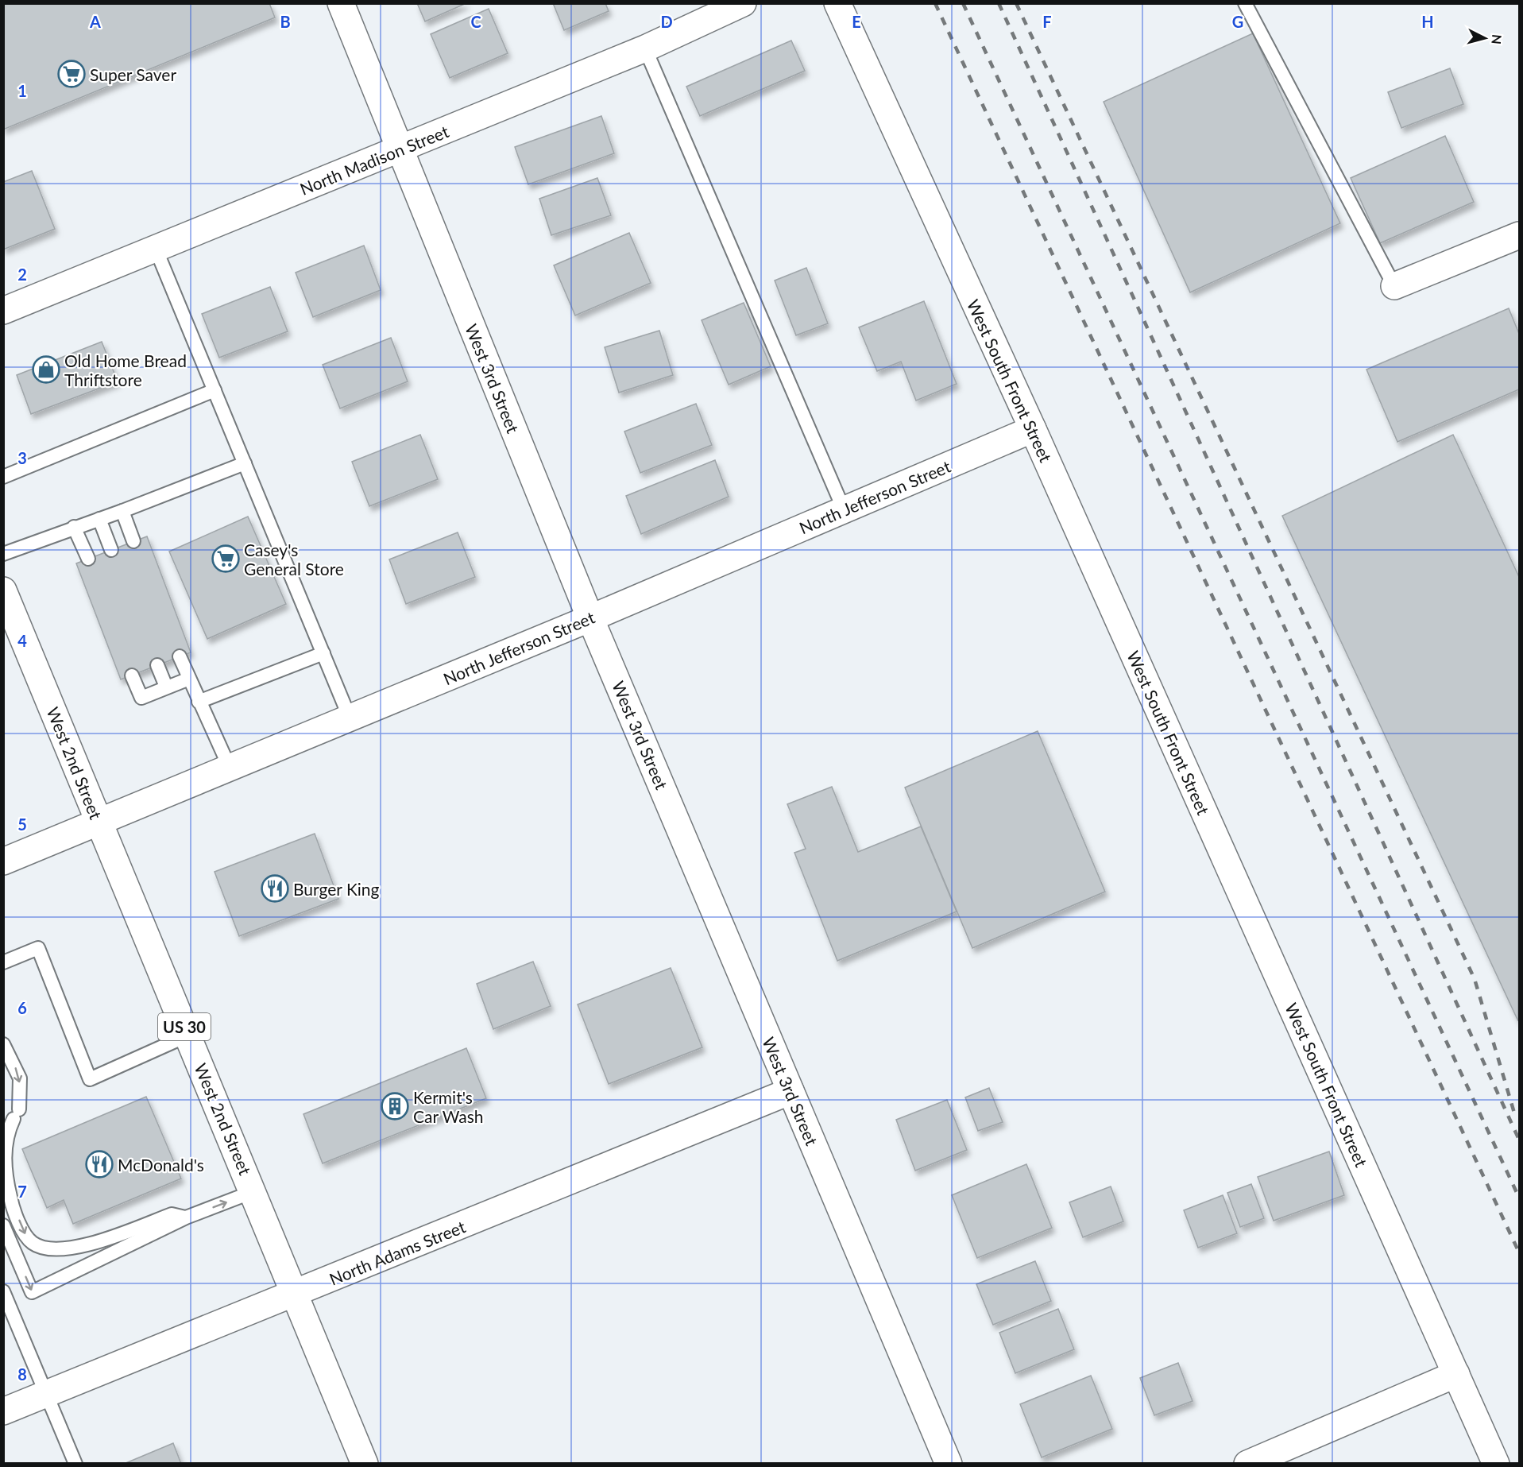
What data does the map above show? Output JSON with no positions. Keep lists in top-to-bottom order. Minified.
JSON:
{"streets":{"main road":["North Madison Street","West 3rd Street","West South Front Street","North Jefferson Street","West 2nd Street","US 30","North Adams Street"]},"crossings":[["North Madison Street","West 3rd Street"],["West 3rd Street","North Jefferson Street"],["West 3rd Street","North Adams Street"],["West South Front Street","North Jefferson Street"],["North Jefferson Street","West 2nd Street"],["West 2nd Street","North Adams Street"]],"places":{"supermarket":["Super Saver","Casey's General Store"],"shop":["Old Home Bread Thriftstore"],"restaurant":["Burger King","McDonald's"],"building":["Kermit's Car Wash"]},"north":"right","grid":{"columns":["A","B","C","D","E","F","G","H"],"rows":["1","2","3","4","5","6","7","8"]}}
